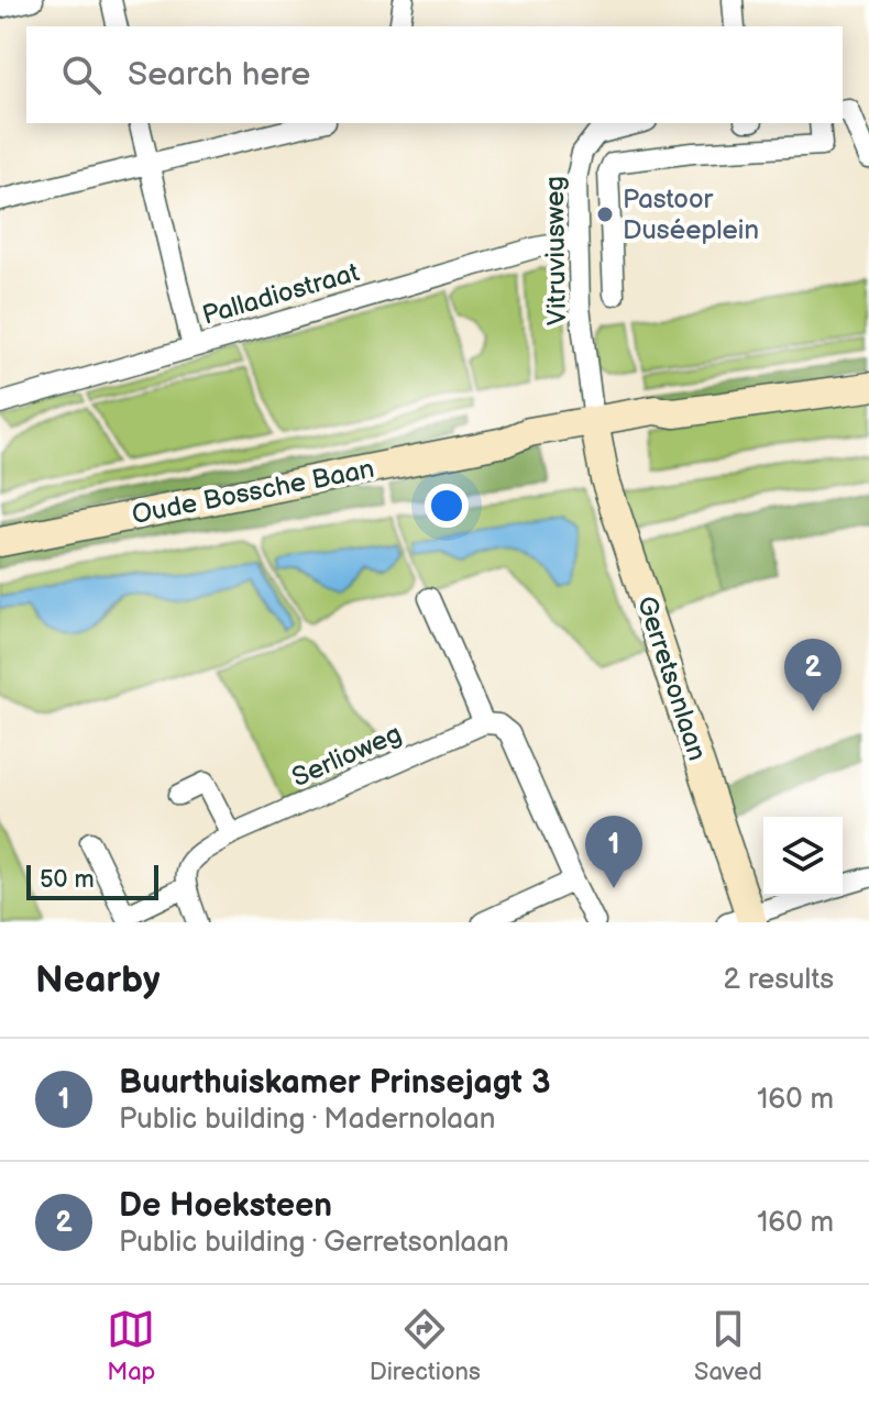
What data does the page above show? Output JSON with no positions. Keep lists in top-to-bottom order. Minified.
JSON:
{"streets":{"street":["Vitruviusweg","Palladiostraat","Oude Bossche Baan","Gerretsonlaan","Serlioweg"]},"crossings":[["Vitruviusweg","Palladiostraat"],["Vitruviusweg","Oude Bossche Baan"],["Vitruviusweg","Gerretsonlaan"],["Oude Bossche Baan","Gerretsonlaan"]],"places":["Pastoor Duséeplein"],"scale_bar":"50 m","page":{"search":"Search here","pins":["2","1"],"scale":"50 m","heading":["Nearby","2 results"],"list":[{"mark":"1","name":"Buurthuiskamer Prinsejagt 3","note":"Public building · Madernolaan","value":"160 m"},{"mark":"2","name":"De Hoeksteen","note":"Public building · Gerretsonlaan","value":"160 m"}],"nav":["Map","Directions","Saved"]}}
